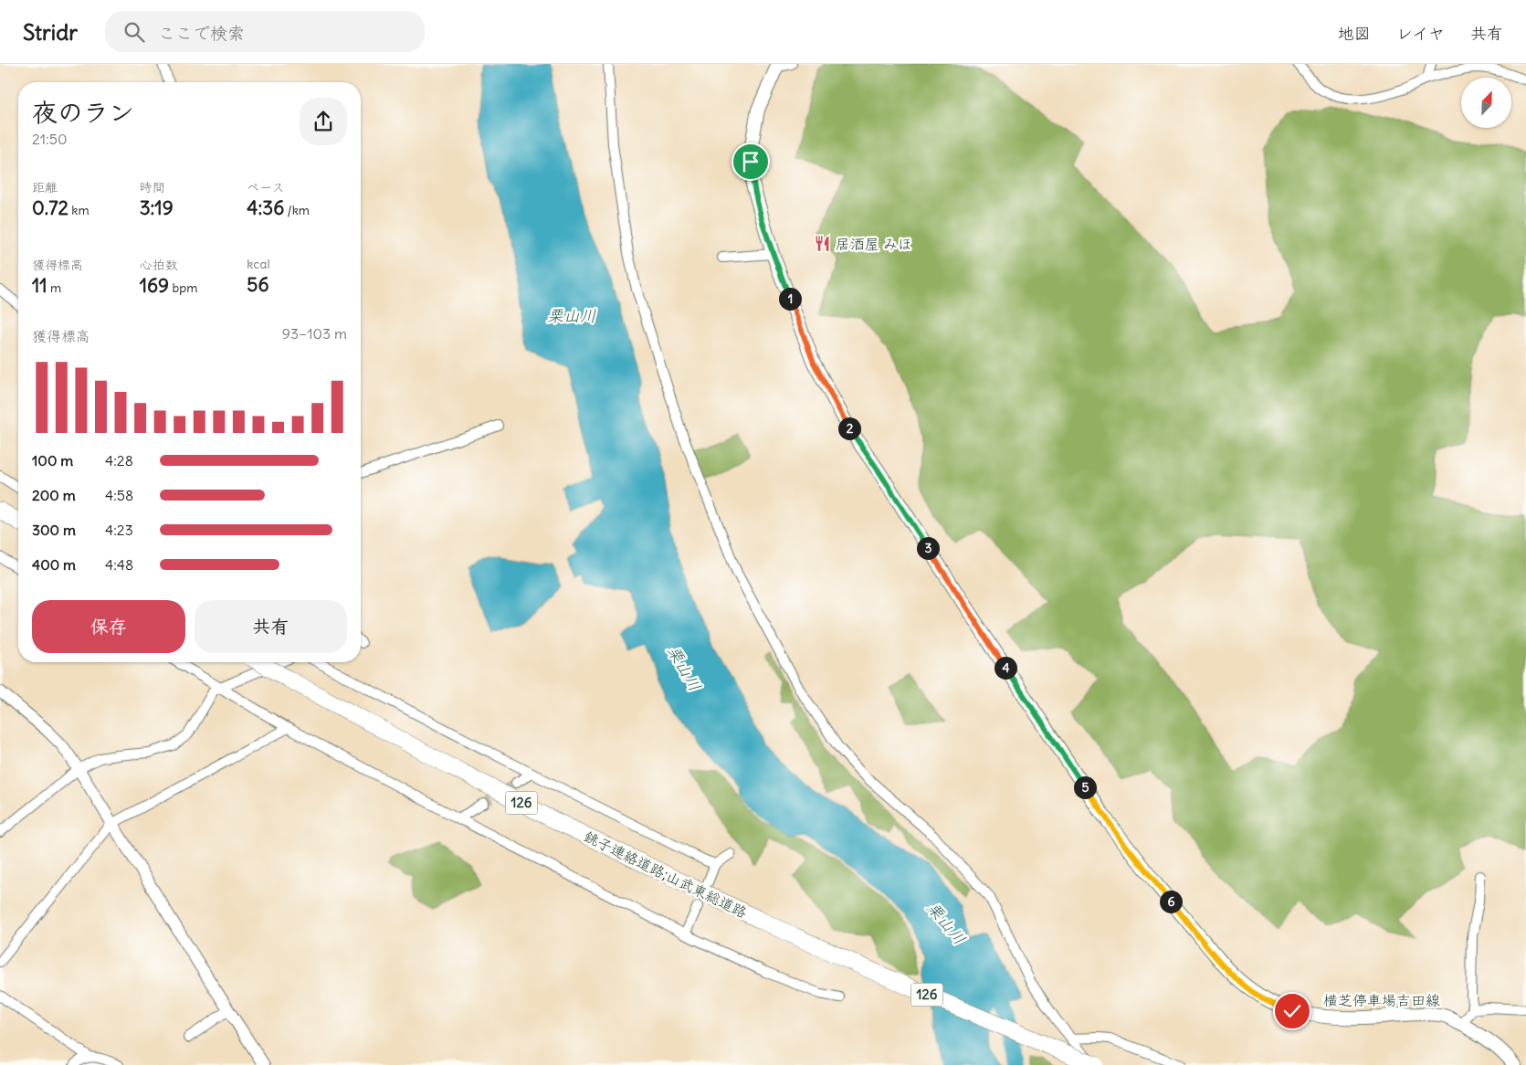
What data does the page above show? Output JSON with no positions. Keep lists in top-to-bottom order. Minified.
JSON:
{"streets":{"highway":["126","銚子連絡道路;山武東総道路"],"main road":["横芝停車場吉田線"]},"water":["栗山川"],"places":{"restaurant":["居酒屋 みほ"]},"north":"top right","page":{"header":"Stridr","search":"ここで検索","nav":["地図","レイヤ","共有"],"heading":["夜のラン","21:50"],"stats":[["距離","0.72 km"],["時間","3:19"],["ペース","4:36 /km"],["獲得標高","11 m"],["心拍数","169 bpm"],["kcal","56"]],"pins":["1","2","3","4","5","6"],"chart":["獲得標高","93–103 m"],"list":[{"name":"100 m","note":"4:28"},{"name":"200 m","note":"4:58"},{"name":"300 m","note":"4:23"},{"name":"400 m","note":"4:48"}],"buttons":["保存","共有"]}}
